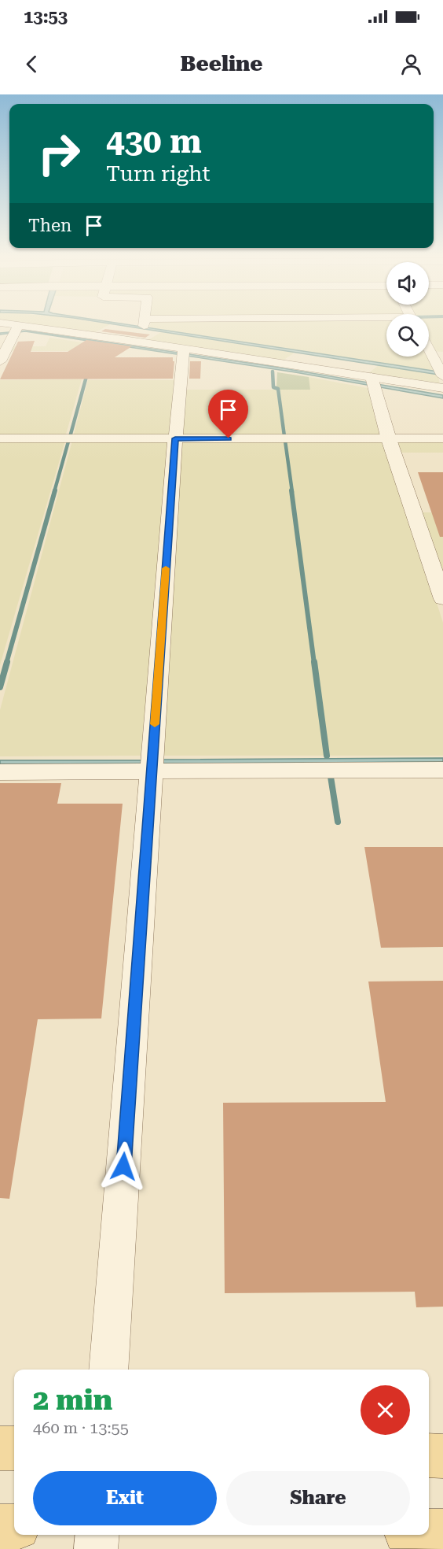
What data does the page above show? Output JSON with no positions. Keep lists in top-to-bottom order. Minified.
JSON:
{"page":{"status":"13:53","header":"Beeline","turn":["430 m","Turn right"],"then":"Then","heading":["2 min","460 m · 13:55"],"buttons":["Exit","Share"]}}
